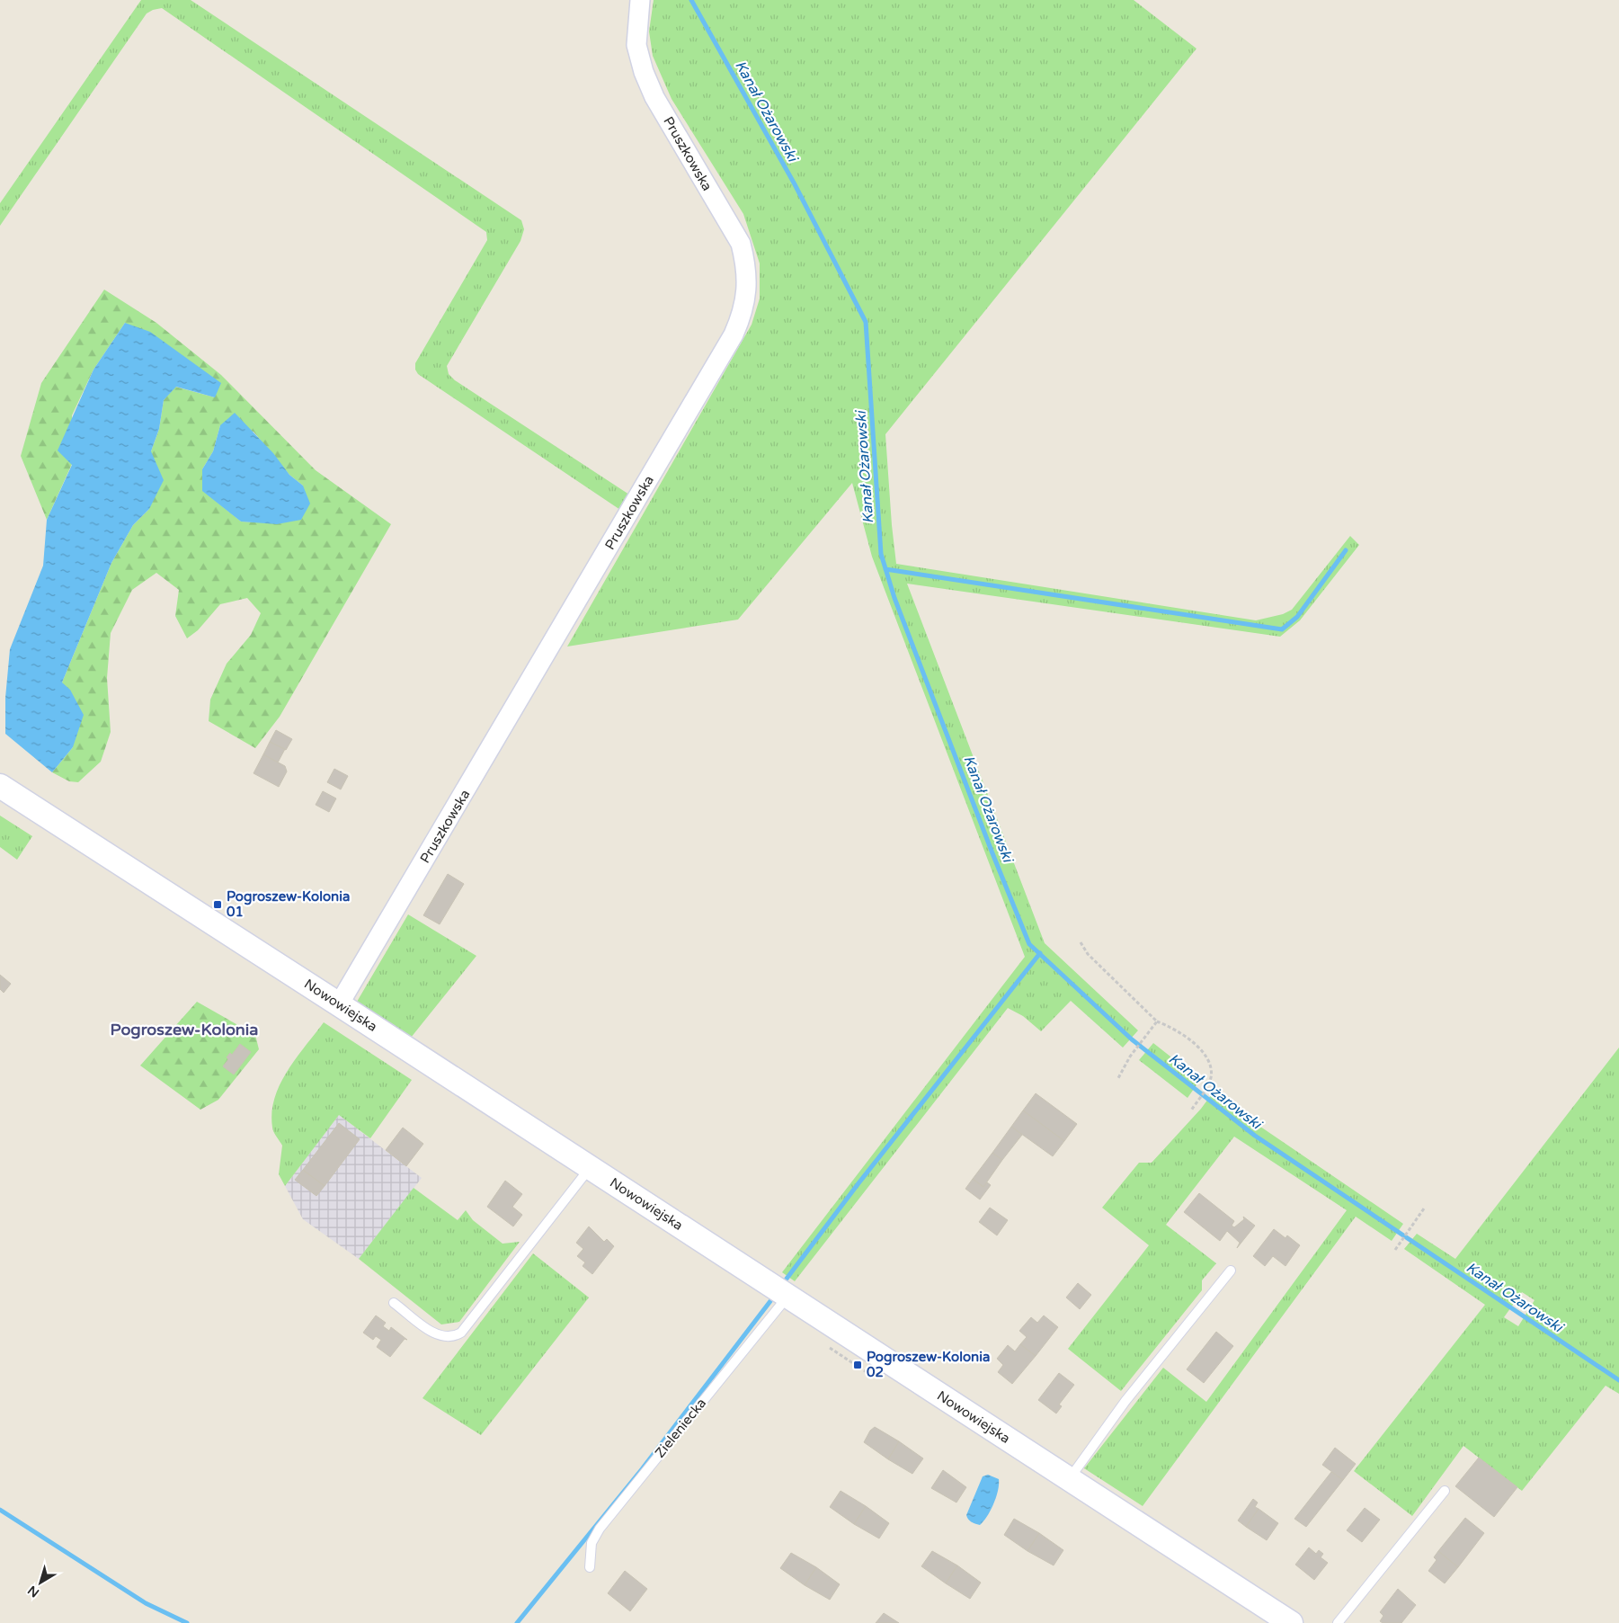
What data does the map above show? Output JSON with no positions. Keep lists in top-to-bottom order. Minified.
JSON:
{"streets":{"street":["Pruszkowska","Nowowiejska"],"lane":["Zieleniecka"]},"crossings":[["Pruszkowska","Nowowiejska"],["Nowowiejska","Zieleniecka"]],"districts":["Pogroszew-Kolonia"],"water":["Kanał Ożarowski"],"places":{"transit":["Pogroszew-Kolonia 01","Pogroszew-Kolonia 02"]},"north":"bottom left"}
